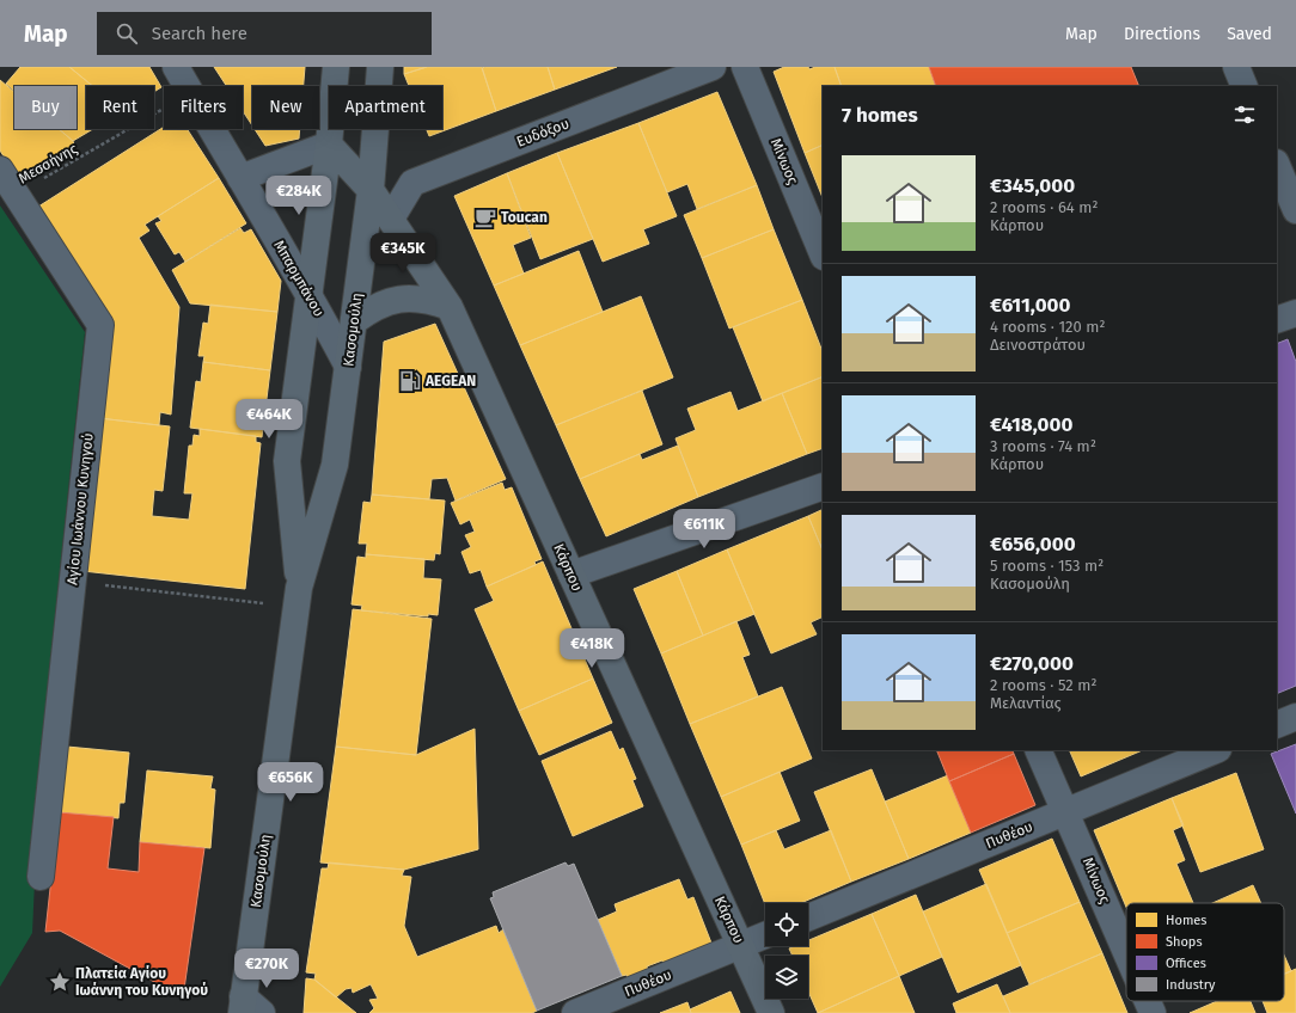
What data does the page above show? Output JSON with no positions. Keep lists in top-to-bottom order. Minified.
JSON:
{"streets":{"main road":["Κασομούλη","Κάρπου"],"street":["Ευδόξου","Μίνωος","Μπαρμπάνου","Αγίου Ιωάννου Κυνηγού","Πυθέου"],"path":["Μεσσήνης"]},"crossings":[["Ευδόξου","Κάρπου"],["Μίνωος","Πυθέου"],["Μεσσήνης","Αγίου Ιωάννου Κυνηγού"],["Μπαρμπάνου","Κασομούλη"],["Κασομούλη","Κάρπου"],["Κάρπου","Πυθέου"]],"places":{"cafe":["Toucan"],"fuel station":["AEGEAN"],"place":["Πλατεία Αγίου Ιωάννη του Κυνηγού"]},"legend":["Homes","Shops","Offices","Industry"],"page":{"header":"Map","search":"Search here","nav":["Map","Directions","Saved"],"chip":["Buy","Rent","Filters","New","Apartment"],"heading":"7 homes","list":[{"name":"€345,000","note":"2 rooms · 64 m² · Κάρπου"},{"name":"€611,000","note":"4 rooms · 120 m² · Δεινοστράτου"},{"name":"€418,000","note":"3 rooms · 74 m² · Κάρπου"},{"name":"€656,000","note":"5 rooms · 153 m² · Κασομούλη"},{"name":"€270,000","note":"2 rooms · 52 m² · Μελαντίας"}],"price":["€284K","€345K","€464K","€611K","€418K","€656K","€270K"]}}
